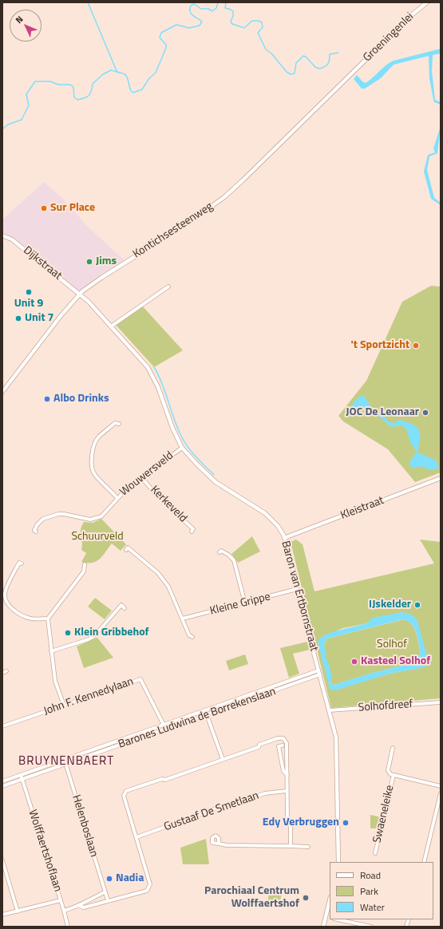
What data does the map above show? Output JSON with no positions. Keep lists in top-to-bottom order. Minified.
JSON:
{"streets":{"street":["Groeningenlei","Kontichsesteenweg","Dijkstraat","Wouwersveld","Kerkeveld","Kleistraat","Baron van Ertbornstraat","Kleine Grippe","John F. Kennedylaan","Solhofdreef","Barones Ludwina de Borrekenslaan","Gustaaf De Smetlaan","Swaeneleike","Helenboslaan","Wolffaertshoflaan"]},"crossings":[["Groeningenlei","Kontichsesteenweg"],["Kontichsesteenweg","Dijkstraat"],["Kontichsesteenweg","Baron van Ertbornstraat"],["Dijkstraat","Baron van Ertbornstraat"],["Wouwersveld","Kerkeveld"],["Wouwersveld","Baron van Ertbornstraat"],["Kleistraat","Baron van Ertbornstraat"],["Baron van Ertbornstraat","Kleine Grippe"],["Baron van Ertbornstraat","Solhofdreef"],["Baron van Ertbornstraat","Barones Ludwina de Borrekenslaan"],["John F. Kennedylaan","Barones Ludwina de Borrekenslaan"],["Barones Ludwina de Borrekenslaan","Helenboslaan"],["Barones Ludwina de Borrekenslaan","Wolffaertshoflaan"]],"districts":["BRUYNENBAERT"],"parks":["Schuurveld","Solhof"],"places":["Sur Place","Jims","Unit 9","Unit 7","'t Sportzicht","Albo Drinks","JOC De Leonaar","IJskelder","Klein Gribbehof","Kasteel Solhof","Edy Verbruggen","Nadia","Parochiaal Centrum Wolffaertshof"],"legend":["Road","Park","Water"],"north":"top left"}
